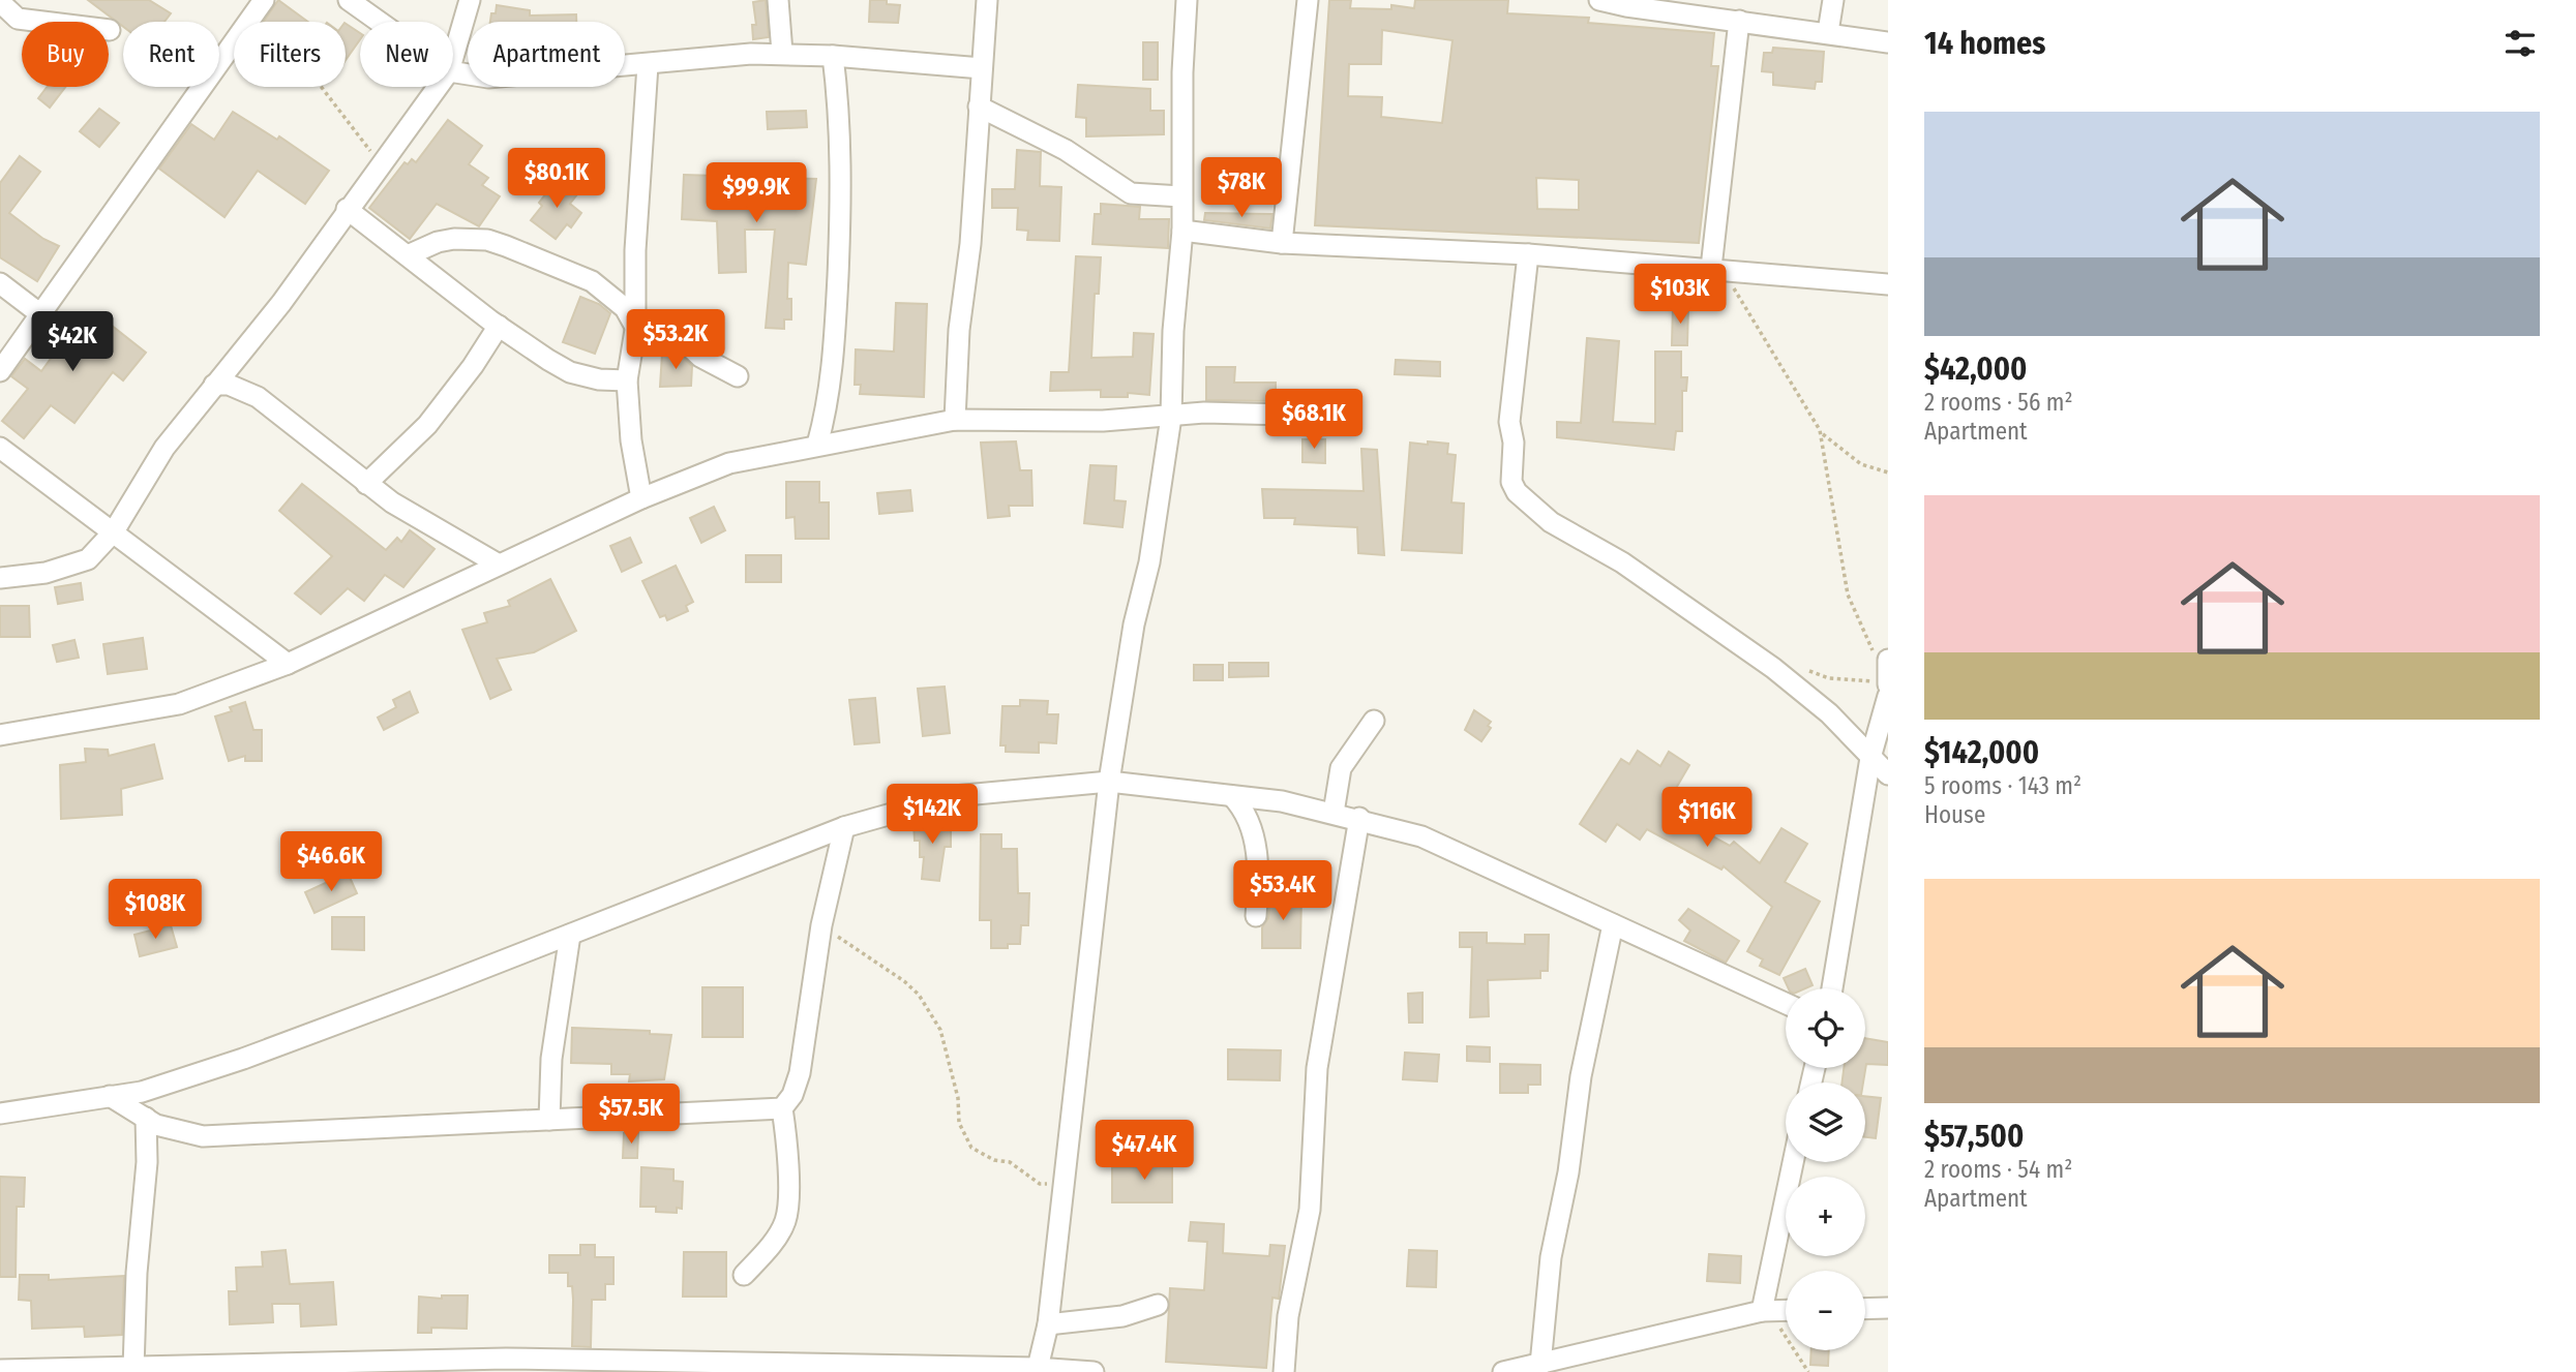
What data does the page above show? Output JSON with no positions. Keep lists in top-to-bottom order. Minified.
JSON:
{"page":{"heading":"14 homes","chip":["Buy","Rent","Filters","New","Apartment"],"list":[{"name":"$42,000","note":"2 rooms · 56 m² · Apartment"},{"name":"$142,000","note":"5 rooms · 143 m² · House"},{"name":"$57,500","note":"2 rooms · 54 m² · Apartment"}],"price":["$80.1K","$78K","$99.9K","$103K","$53.2K","$42K","$68.1K","$142K","$116K","$46.6K","$53.4K","$108K","$57.5K","$47.4K"],"map_buttons":["+","−"]}}
